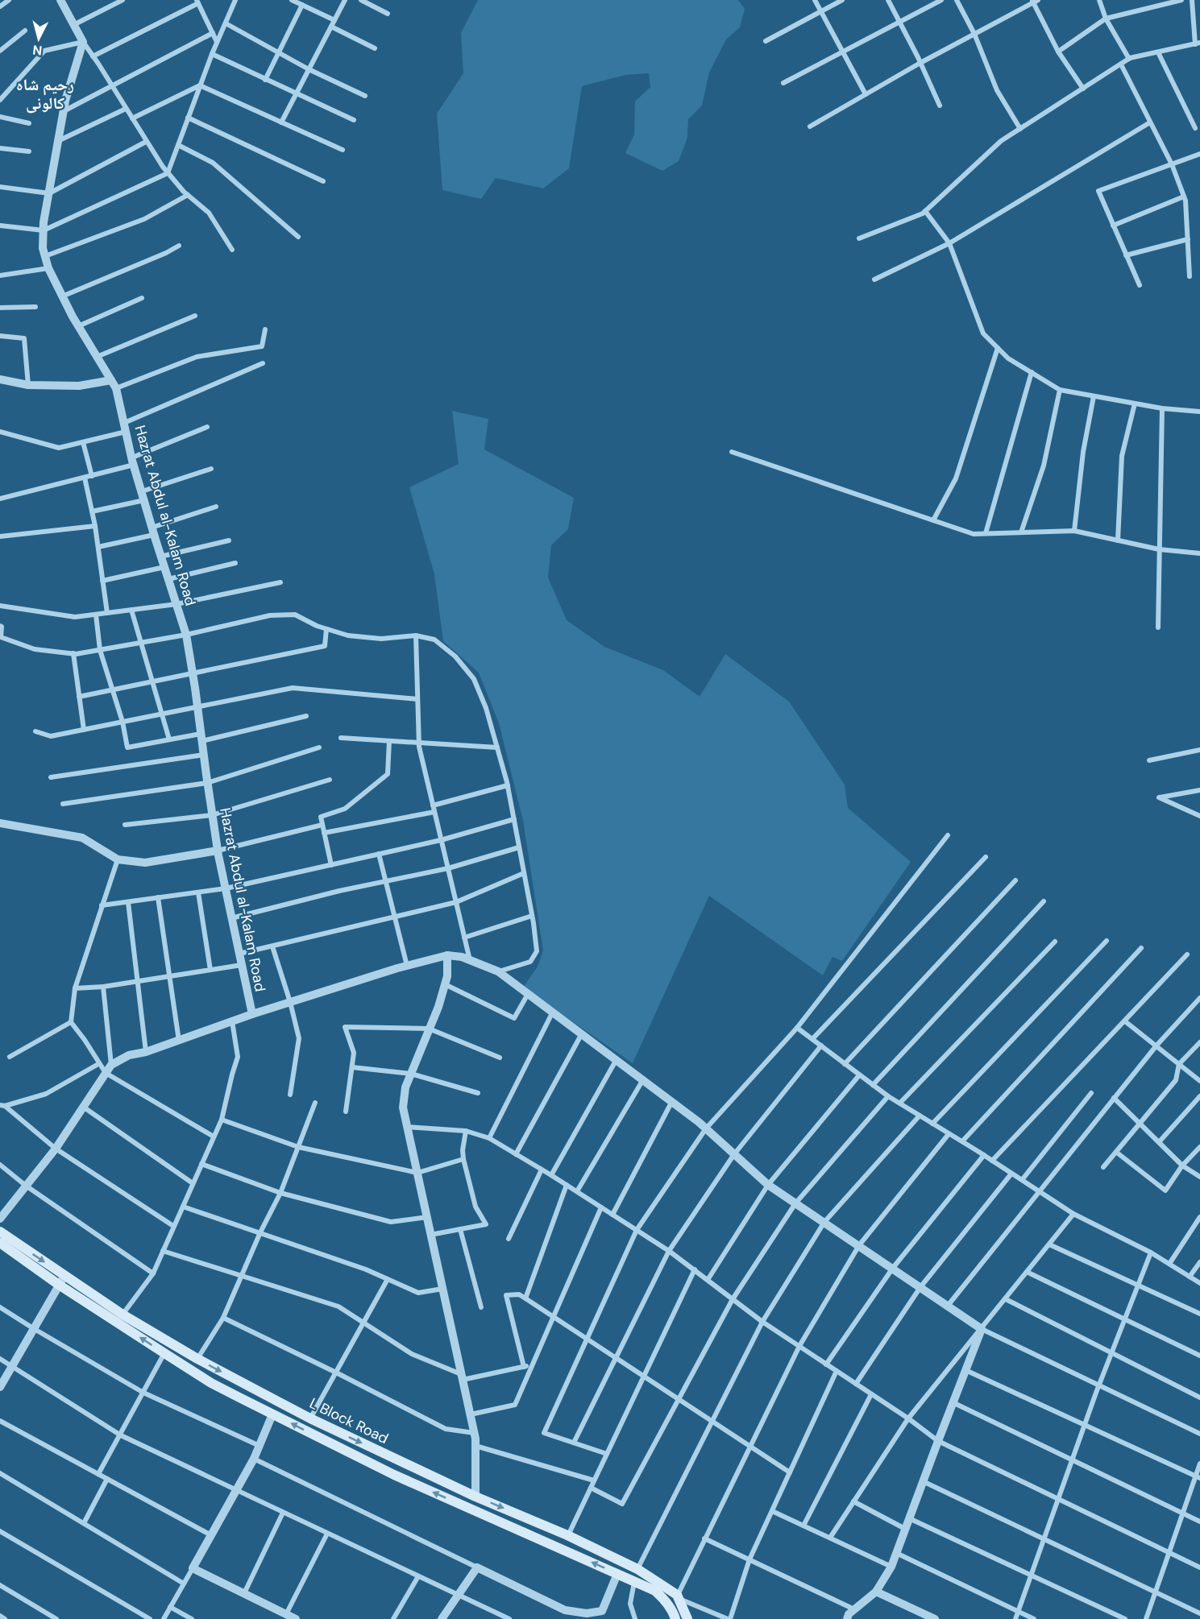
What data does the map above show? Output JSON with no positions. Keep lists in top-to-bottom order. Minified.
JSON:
{"streets":{"main road":["L Block Road"],"street":["Hazrat Abdul al-Kalam Road"]},"districts":["رحیم شاہ کالونی"],"north":"bottom"}
